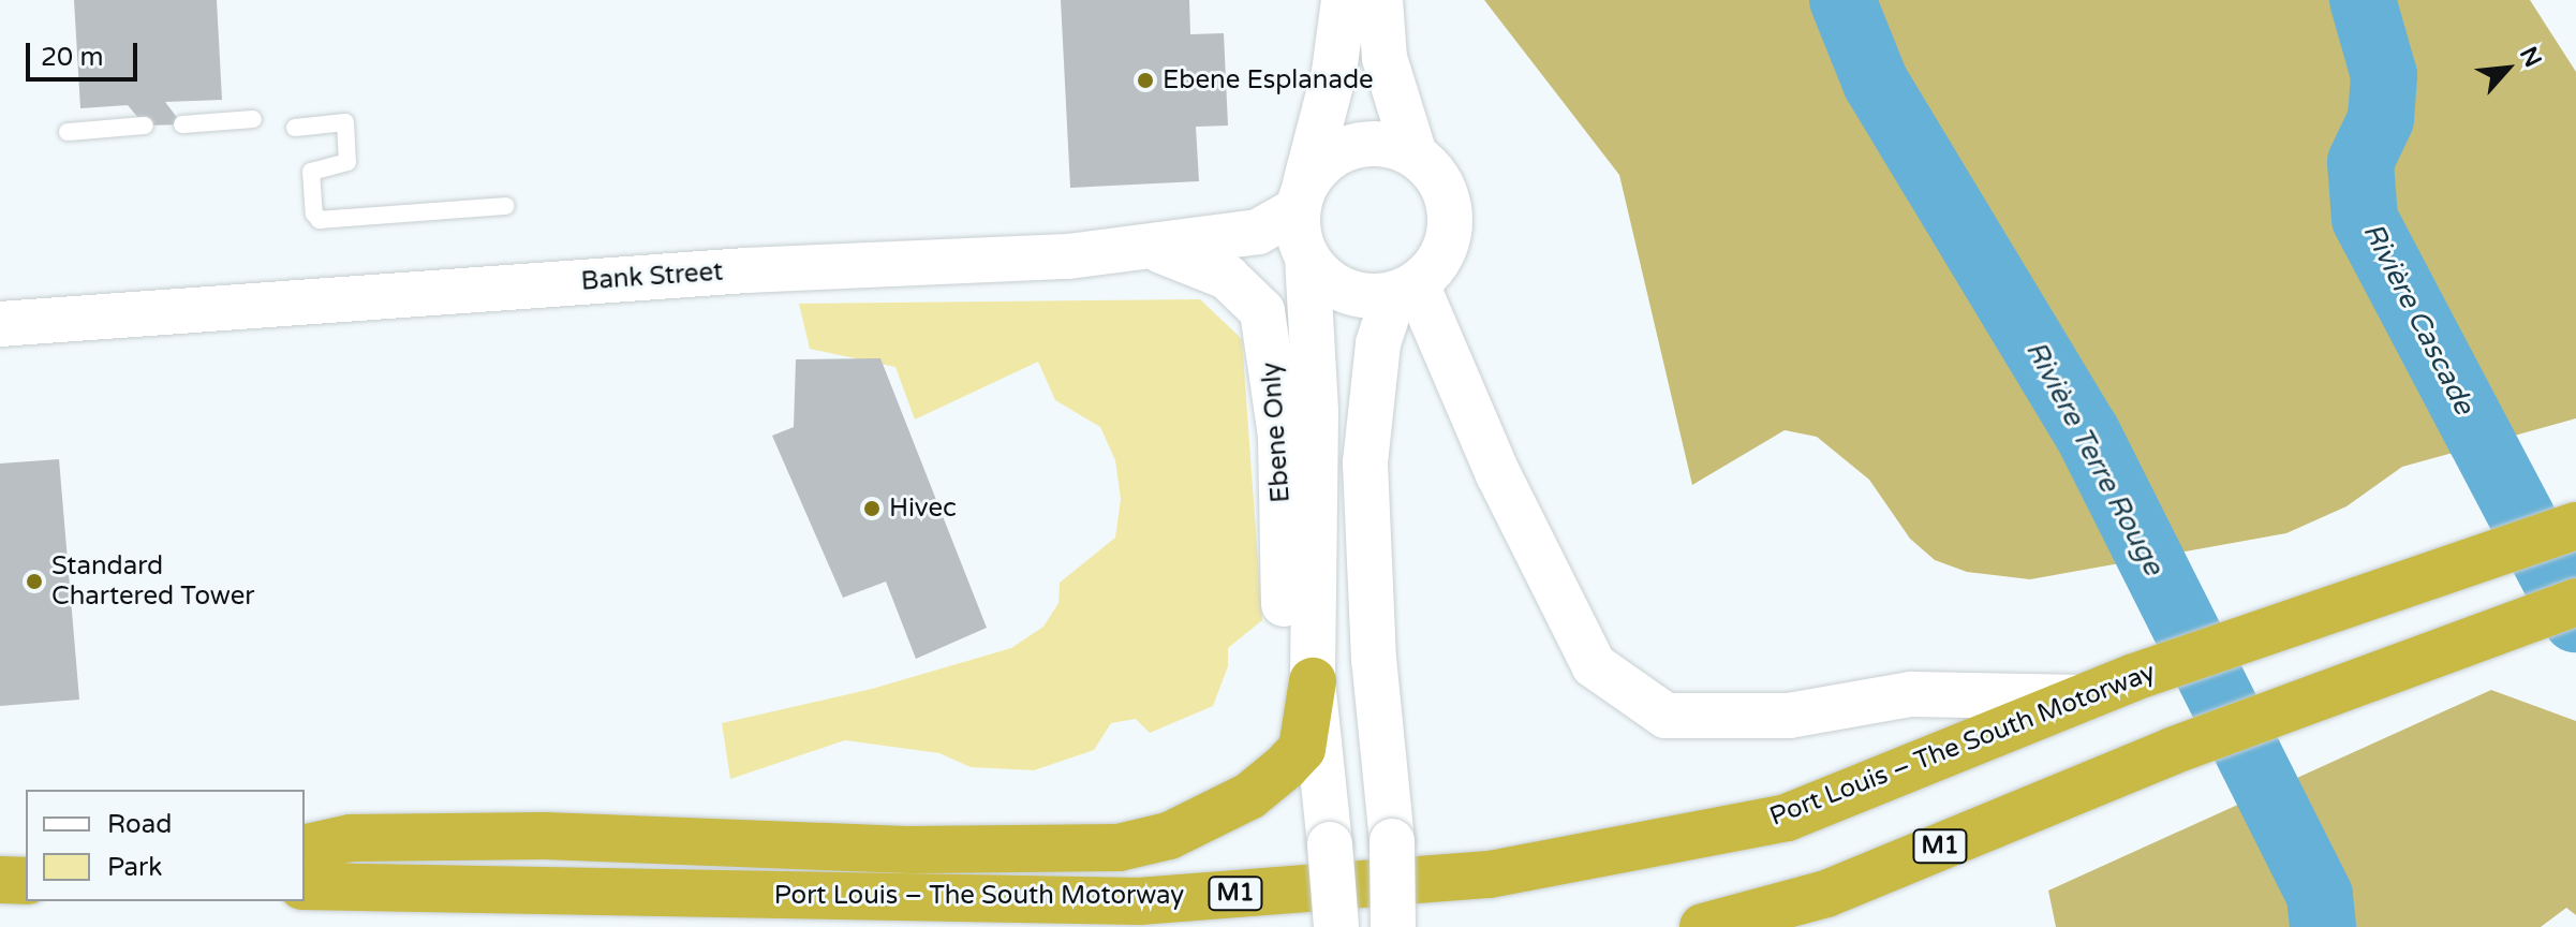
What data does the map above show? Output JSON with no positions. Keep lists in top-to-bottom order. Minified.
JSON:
{"streets":{"highway":["Port Louis – The South Motorway","M1"],"street":["Bank Street","Ebene Only"]},"crossings":[["Bank Street","Ebene Only"]],"water":["Rivière Cascade","Rivière Terre Rouge"],"places":["Ebene Esplanade","Hivec","Standard Chartered Tower"],"legend":["Road","Park"],"scale_bar":"20 m","north":"top right"}
